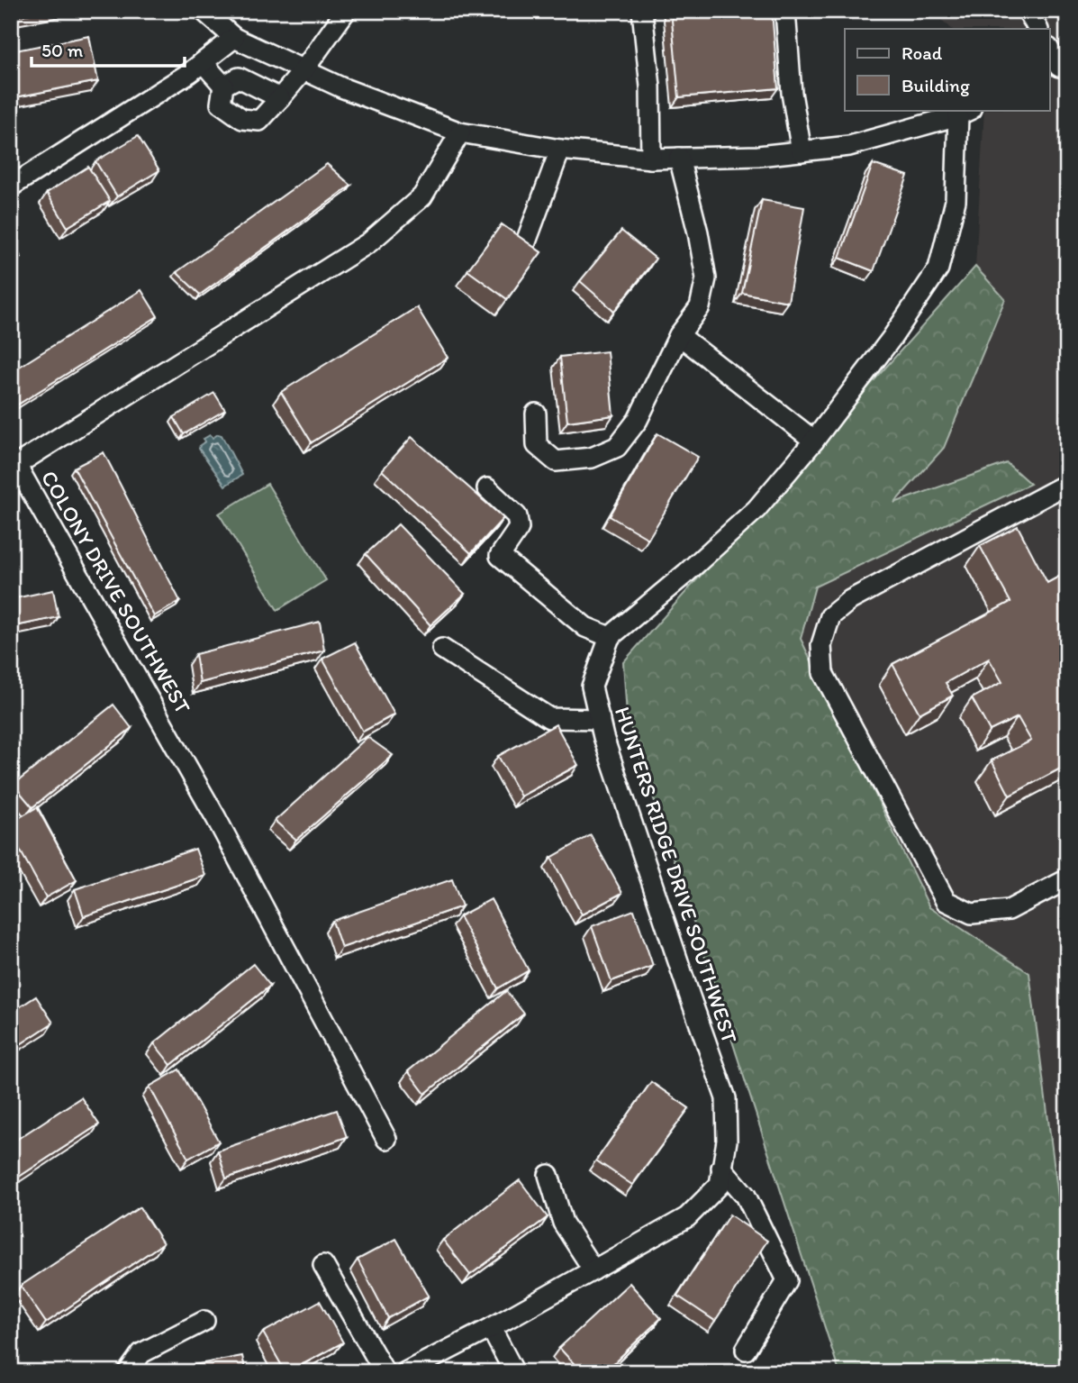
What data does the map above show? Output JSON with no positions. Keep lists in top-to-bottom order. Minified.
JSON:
{"streets":{"street":["COLONY DRIVE SOUTHWEST","HUNTERS RIDGE DRIVE SOUTHWEST"]},"legend":["Road","Building"],"scale_bar":"50 m"}
